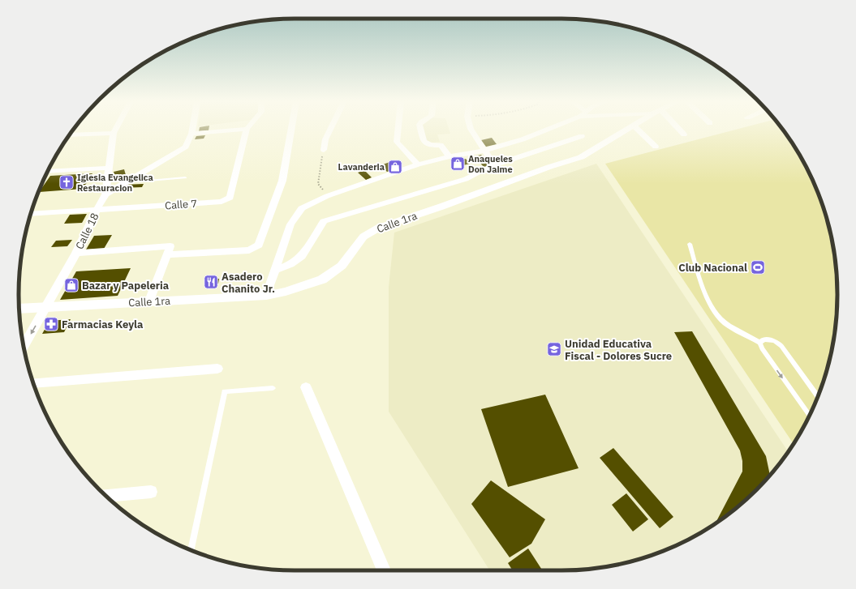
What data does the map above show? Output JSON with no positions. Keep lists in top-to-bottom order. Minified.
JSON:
{"streets":{"street":["Calle 7","Calle 1ra","Calle 18"]},"crossings":[["Calle 7","Calle 18"],["Calle 1ra","Calle 18"]],"places":{"shop":["Anaqueles Don Jaime","Lavanderia","Bazar y Papeleria"],"church":["Iglesia Evangelica Restauracion"],"sports":["Club Nacional"],"restaurant":["Asadero Chanito Jr."],"pharmacy":["Farmacias Keyla"],"school or university":["Unidad Educativa Fiscal - Dolores Sucre"]}}
